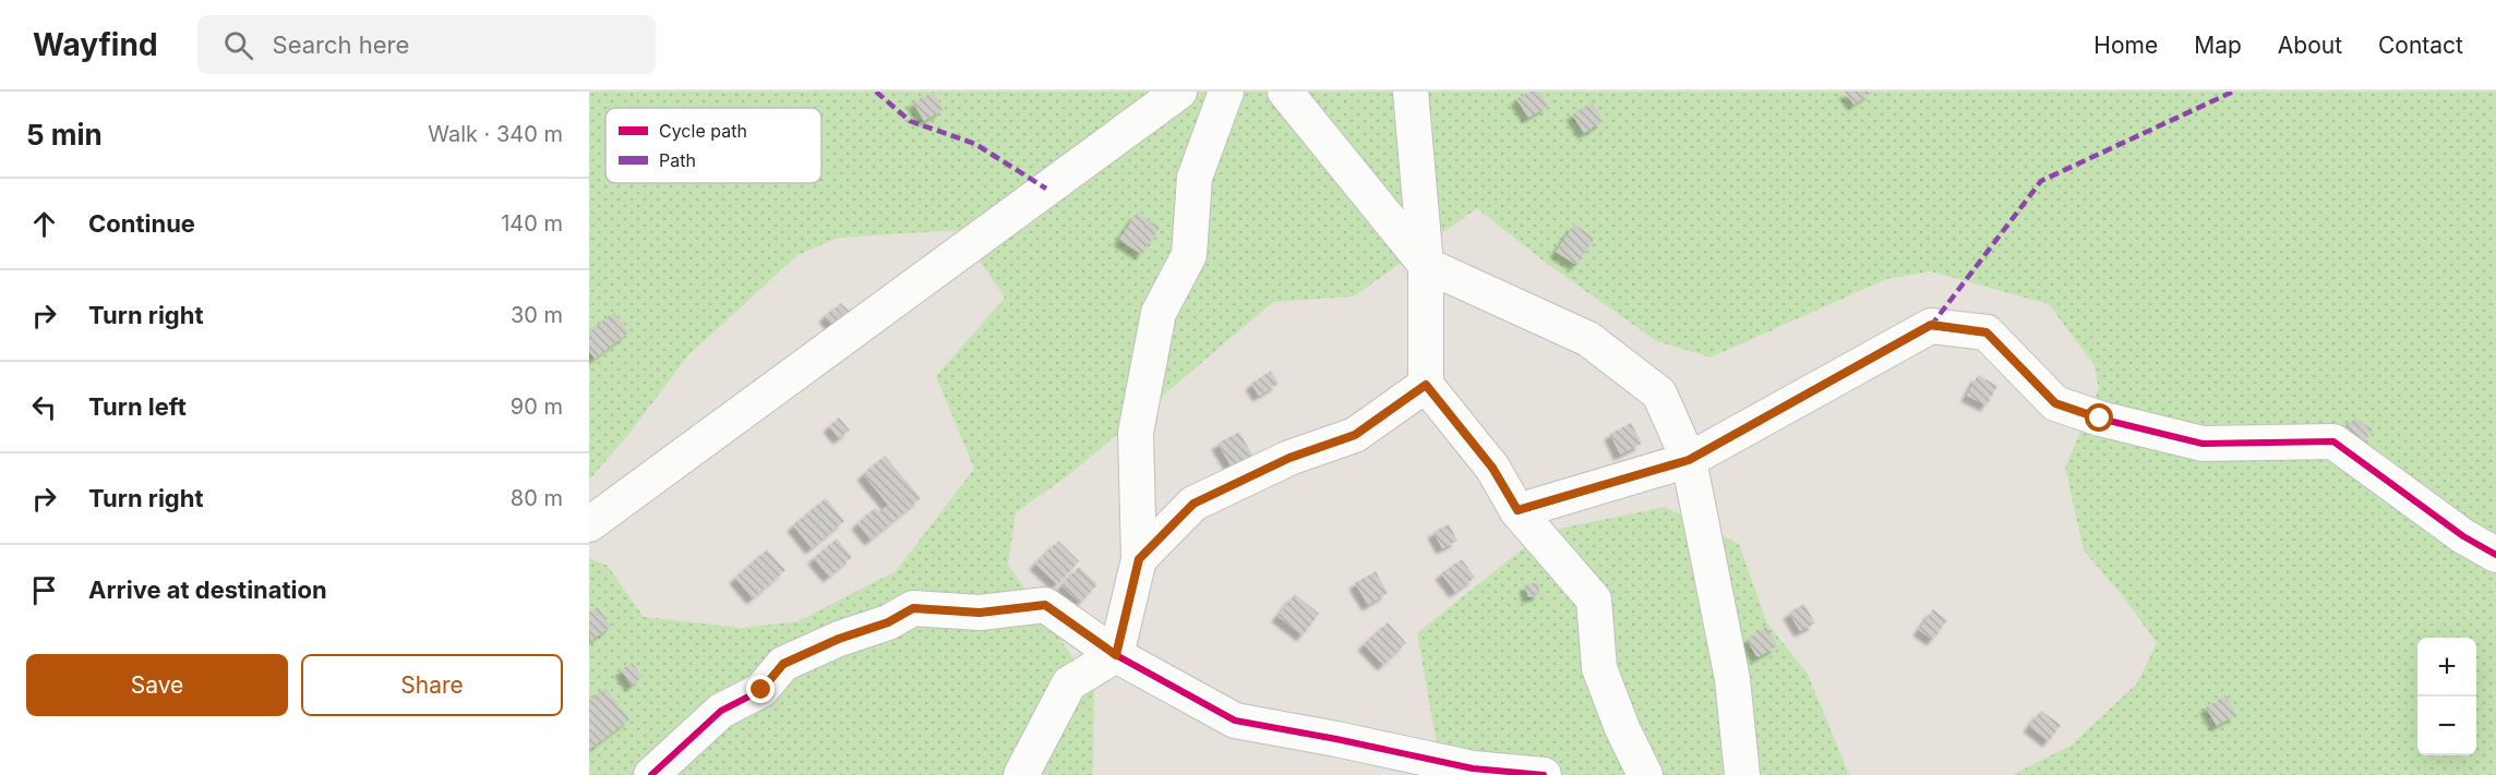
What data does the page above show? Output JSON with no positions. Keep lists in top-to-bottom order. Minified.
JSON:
{"legend":["Cycle path","Path"],"page":{"header":"Wayfind","search":"Search here","nav":["Home","Map","About","Contact"],"heading":["5 min","Walk · 340 m"],"list":[["Continue","140 m"],["Turn right","30 m"],["Turn left","90 m"],["Turn right","80 m"],"Arrive at destination"],"buttons":["Save","Share"],"map_buttons":["+","−"]}}
